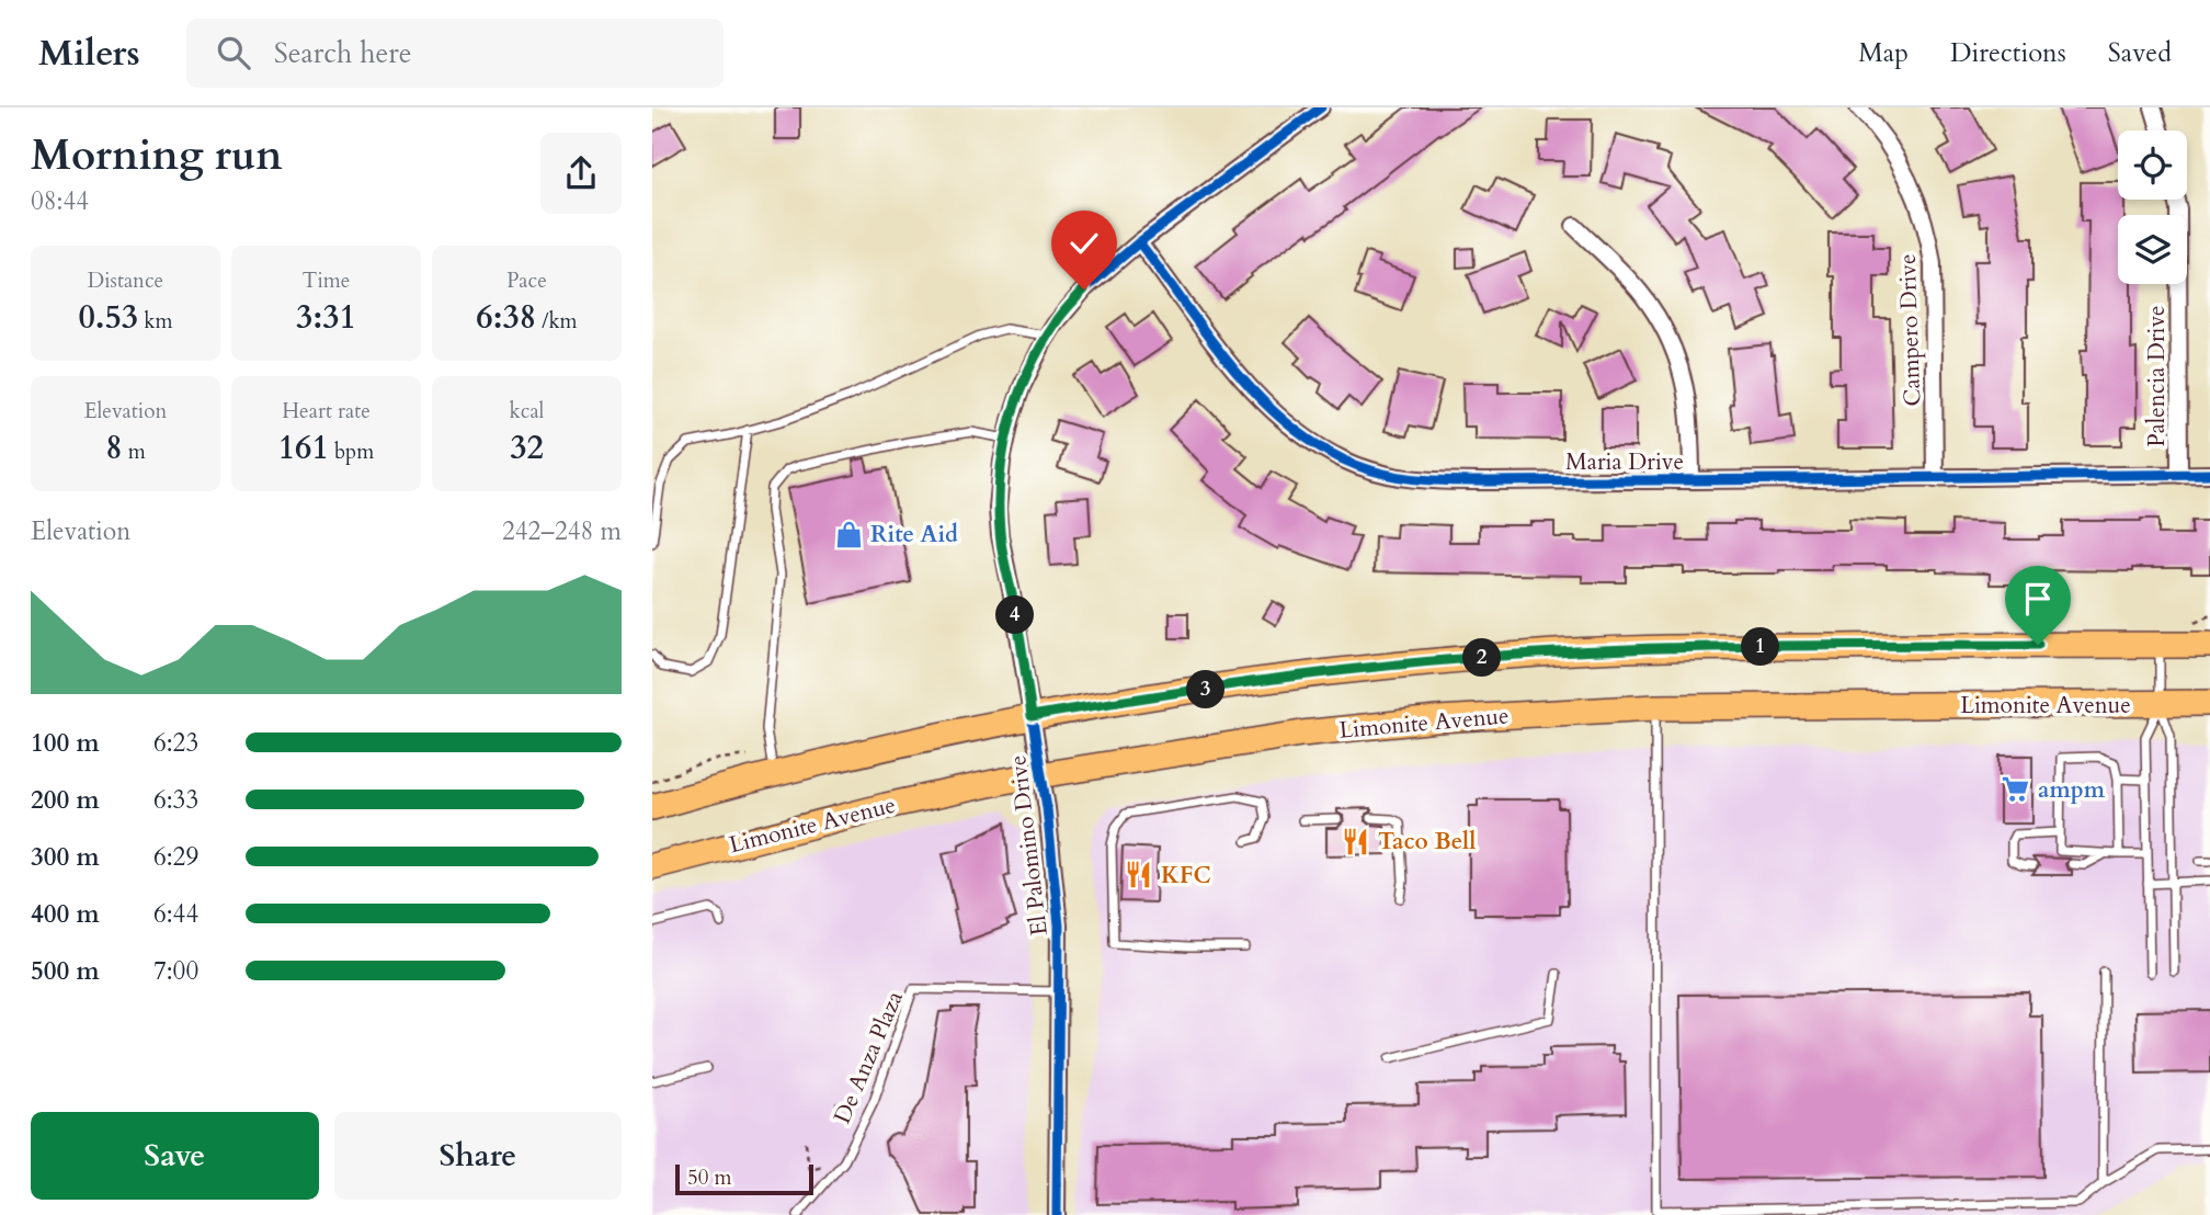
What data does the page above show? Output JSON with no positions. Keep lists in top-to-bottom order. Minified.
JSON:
{"streets":{"main road":["Limonite Avenue"],"street":["Campero Drive","Palencia Drive","Maria Drive","El Palomino Drive"],"lane":["De Anza Plaza"]},"crossings":[["Campero Drive","Maria Drive"],["Palencia Drive","Maria Drive"],["Maria Drive","El Palomino Drive"],["Limonite Avenue","El Palomino Drive"],["El Palomino Drive","De Anza Plaza"]],"places":{"shop":["Rite Aid"],"supermarket":["ampm"],"restaurant":["Taco Bell","KFC"]},"scale_bar":"50 m","page":{"header":"Milers","search":"Search here","nav":["Map","Directions","Saved"],"heading":["Morning run","08:44"],"stats":[["Distance","0.53 km"],["Time","3:31"],["Pace","6:38 /km"],["Elevation","8 m"],["Heart rate","161 bpm"],["kcal","32"]],"chart":["Elevation","242–248 m"],"pins":["4","1","2","3"],"list":[{"name":"100 m","note":"6:23"},{"name":"200 m","note":"6:33"},{"name":"300 m","note":"6:29"},{"name":"400 m","note":"6:44"},{"name":"500 m","note":"7:00"}],"buttons":["Save","Share"],"scale":"50 m"}}
